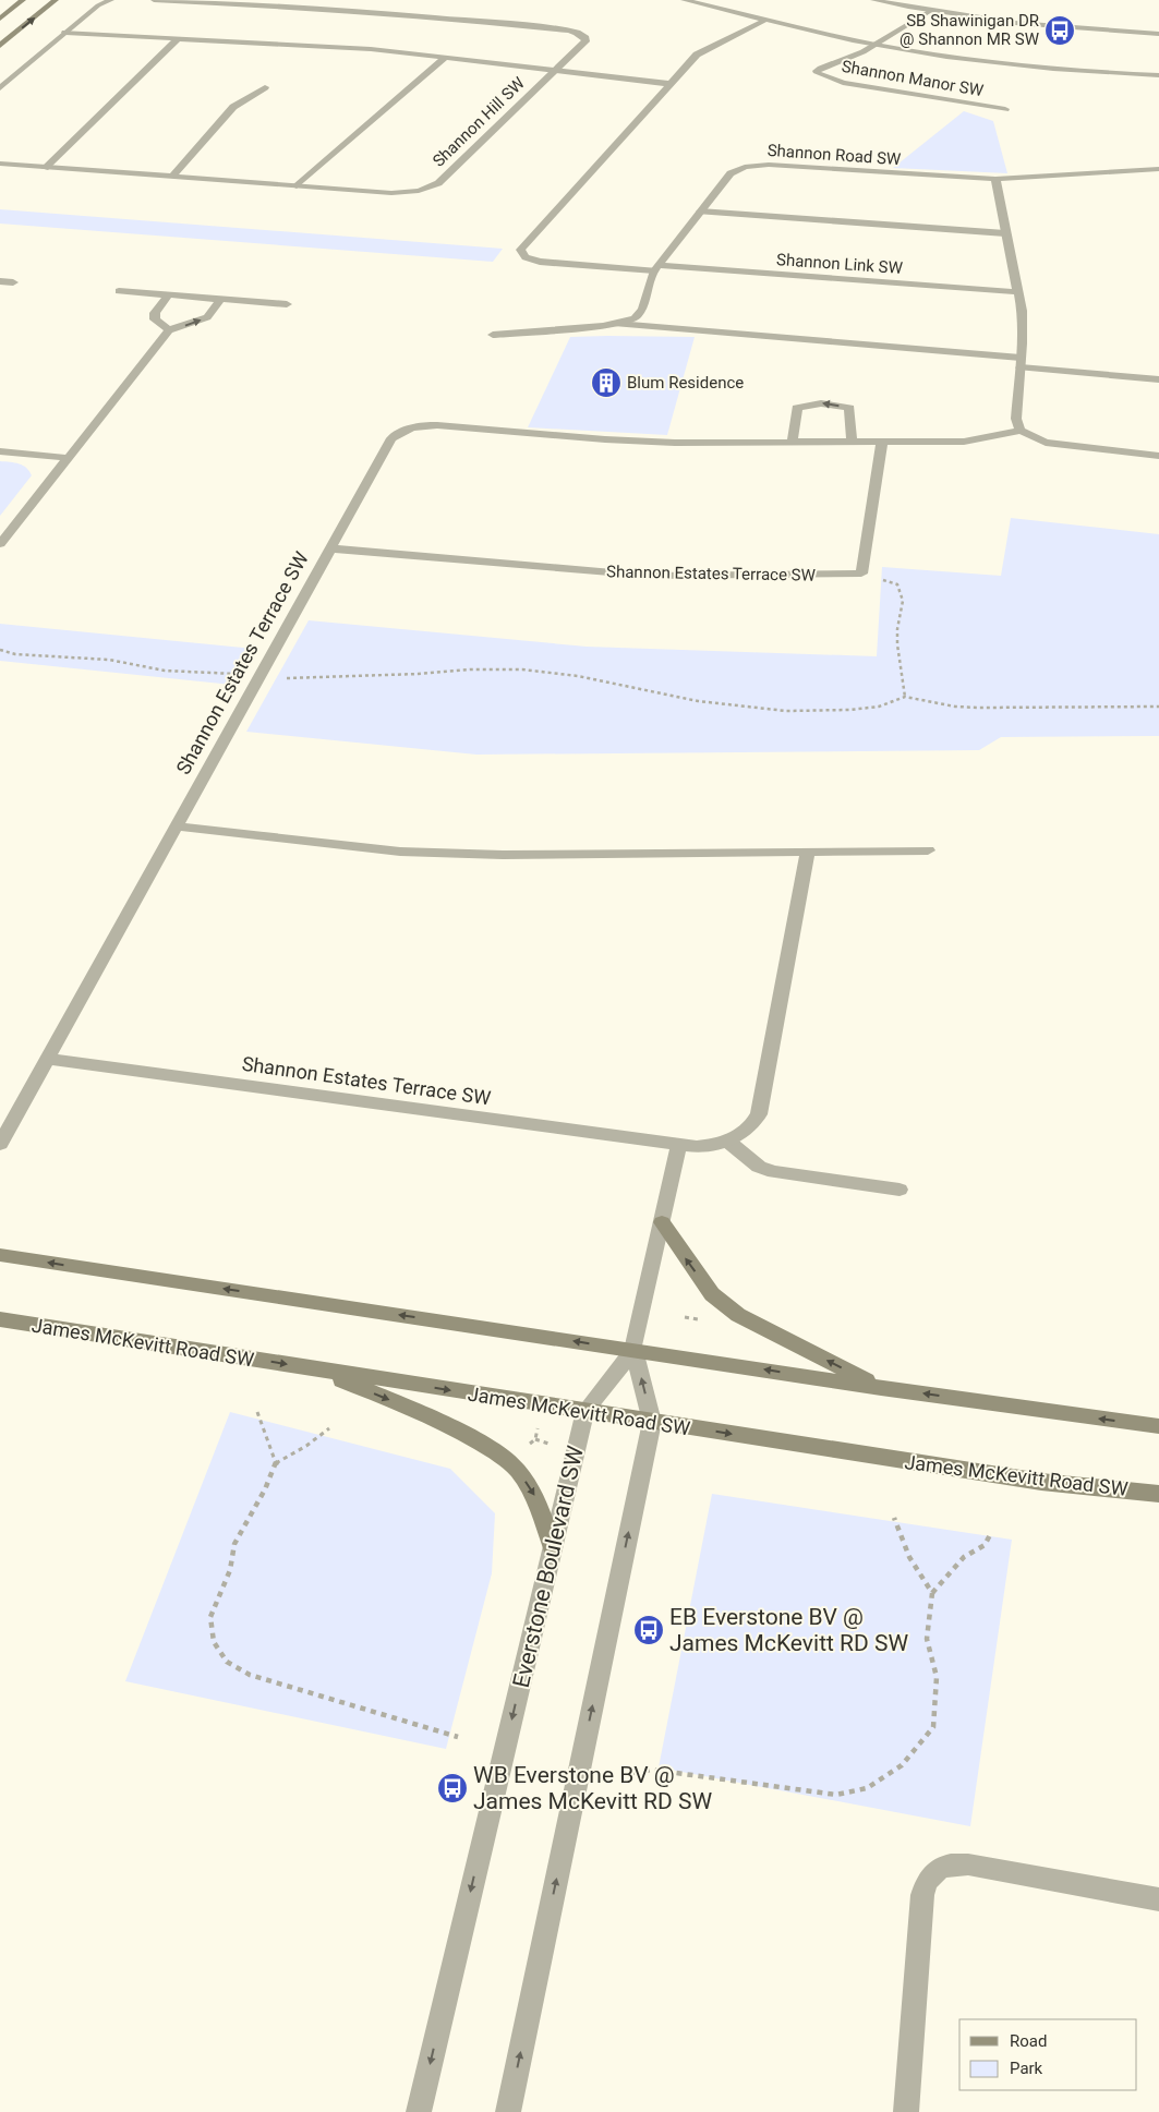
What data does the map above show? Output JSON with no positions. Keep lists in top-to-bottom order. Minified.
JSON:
{"streets":{"main road":["James McKevitt Road SW"],"street":["Shannon Manor SW","Shannon Hill SW","Shannon Road SW","Shannon Link SW","Shannon Estates Terrace SW","Everstone Boulevard SW"]},"crossings":[["Shannon Road SW","Shannon Link SW"],["James McKevitt Road SW","Everstone Boulevard SW"]],"places":{"bus stop":["SB Shawinigan DR @ Shannon MR SW","EB Everstone BV @ James McKevitt RD SW","WB Everstone BV @ James McKevitt RD SW"],"building":["Blum Residence"]},"legend":["Road","Park"]}
